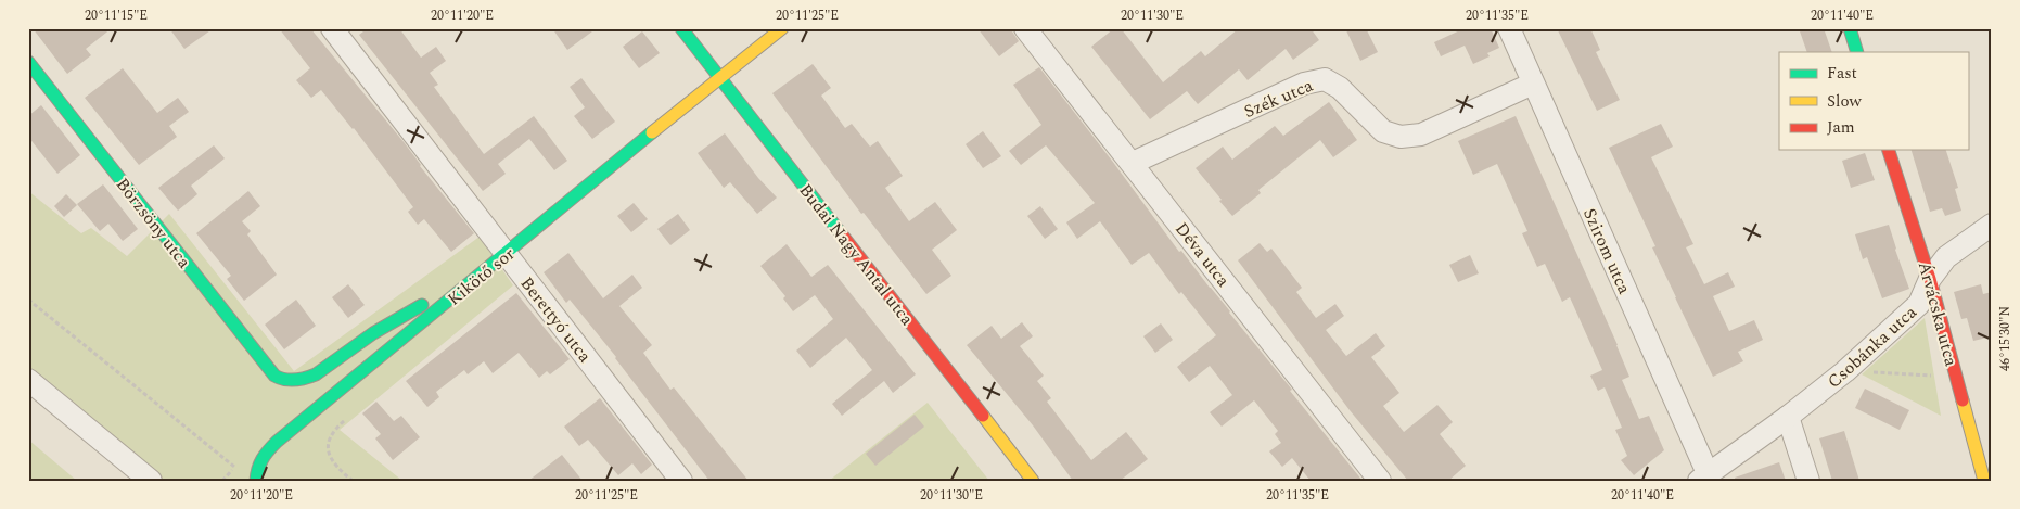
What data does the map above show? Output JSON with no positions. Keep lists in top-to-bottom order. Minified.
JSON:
{"streets":{"street":["Szék utca","Börzsöny utca","Szirom utca","Budai Nagy Antal utca","Déva utca","Kikötő sor","Árvácska utca","Berettyó utca","Csobánka utca"]},"crossings":[["Szék utca","Szirom utca"],["Szék utca","Déva utca"],["Börzsöny utca","Kikötő sor"],["Szirom utca","Csobánka utca"],["Budai Nagy Antal utca","Kikötő sor"],["Kikötő sor","Berettyó utca"],["Árvácska utca","Csobánka utca"]],"legend":["Fast","Slow","Jam"],"coordinates":["20°11'15\"E","20°11'20\"E","20°11'25\"E","20°11'30\"E","20°11'35\"E","20°11'40\"E","46°15'30\"N"]}
